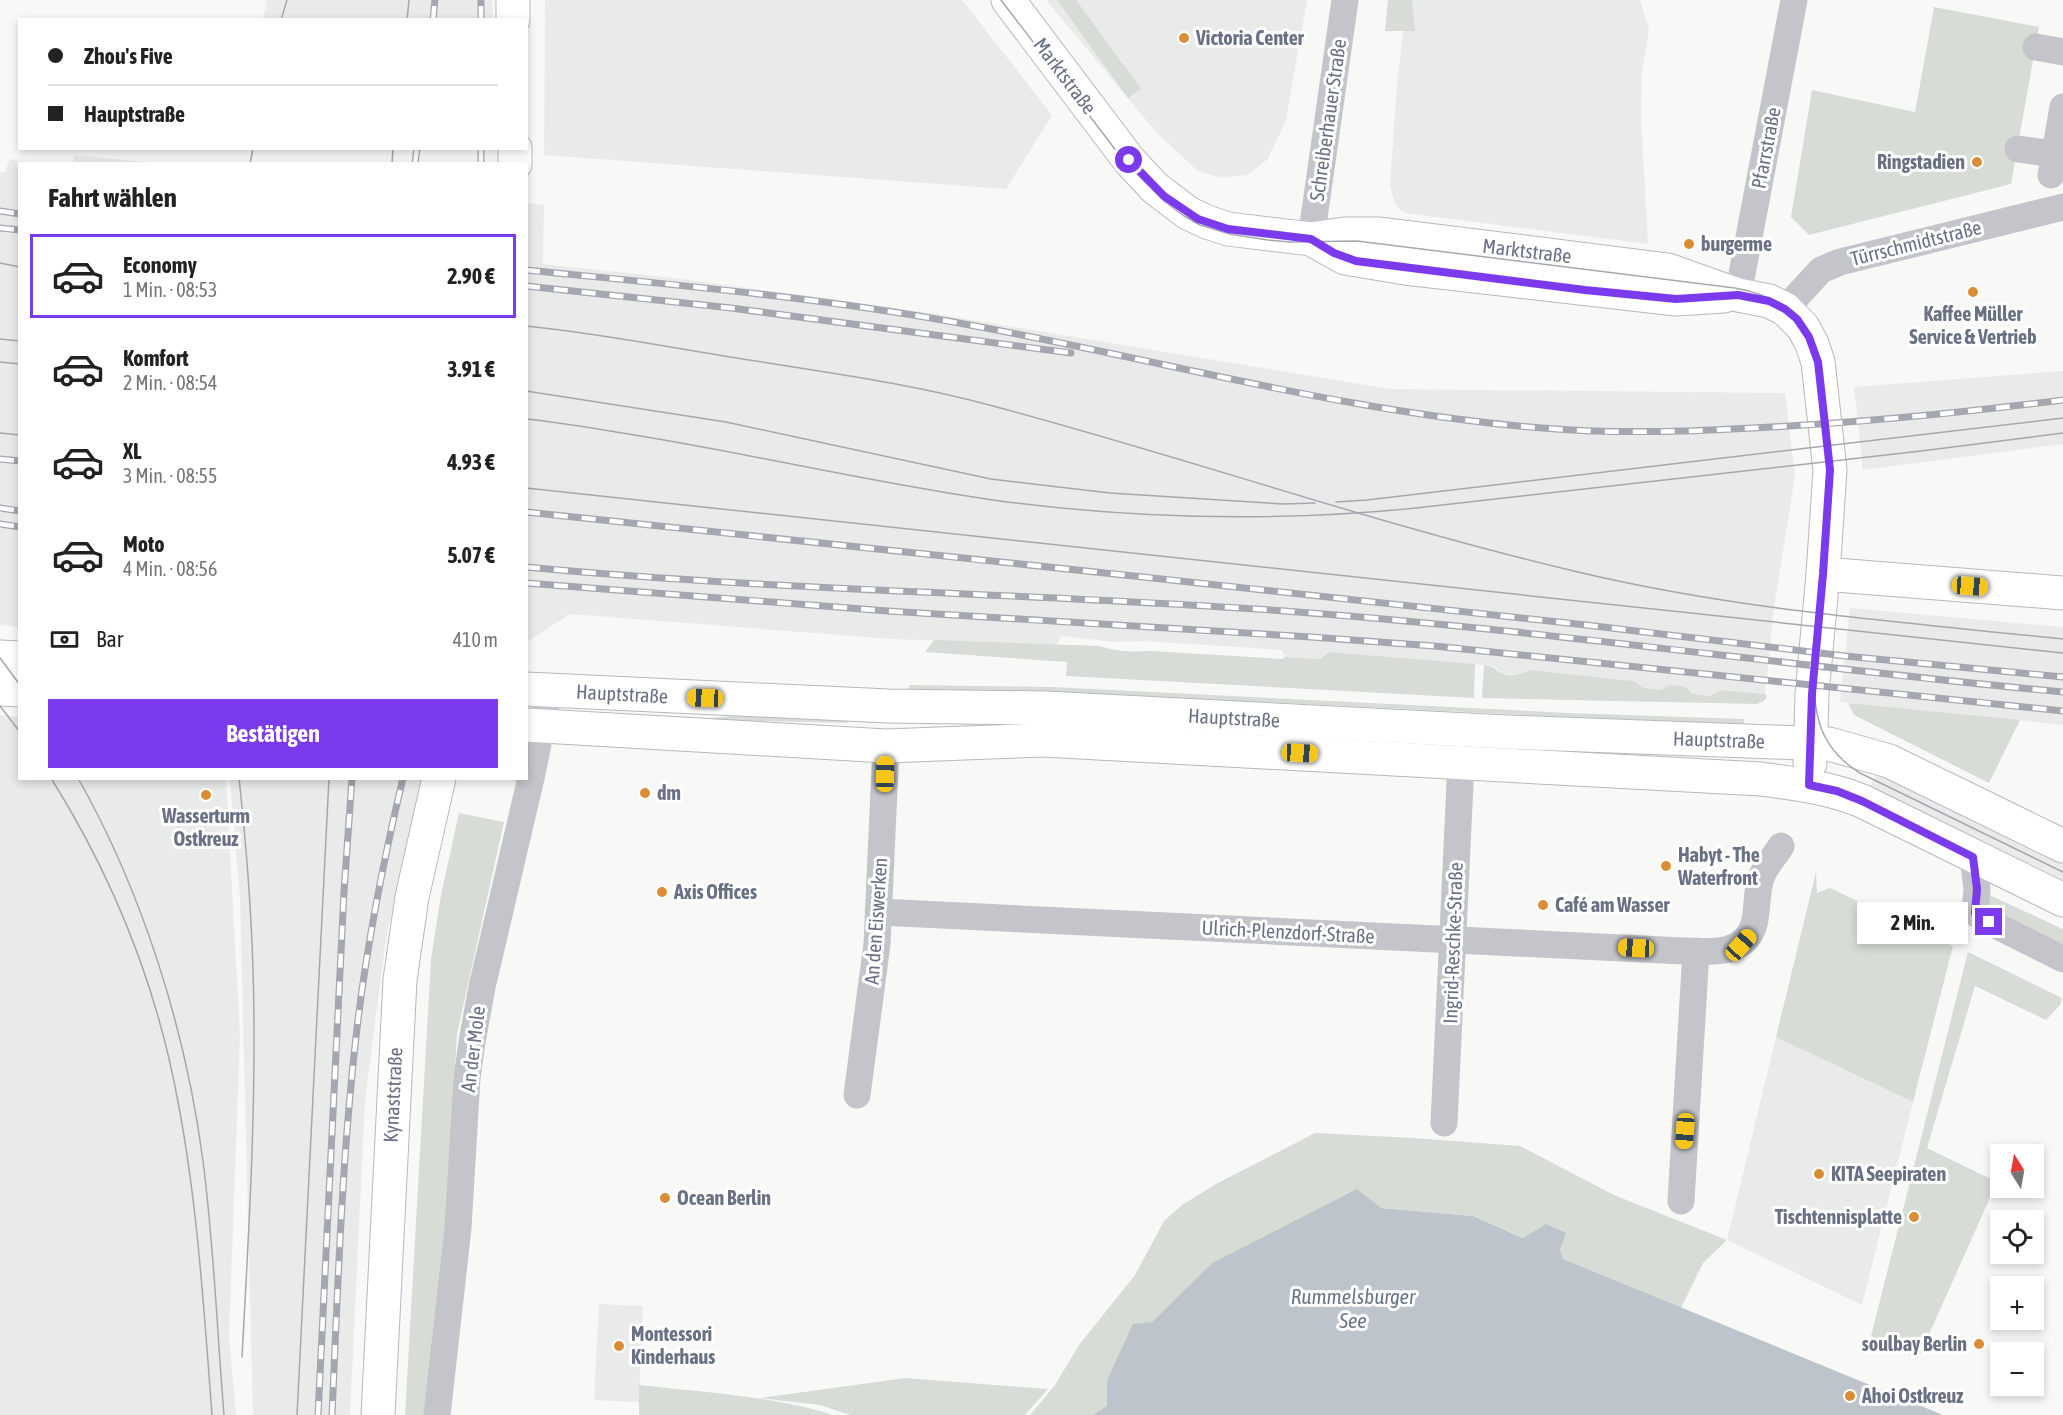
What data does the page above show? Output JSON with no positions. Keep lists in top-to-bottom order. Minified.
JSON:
{"streets":{"main road":["Marktstraße","Hauptstraße","Kynaststraße"],"street":["Schreiberhauer Straße","Pfarrstraße","Türrschmidtstraße","An den Eiswerken","Ulrich-Plenzdorf-Straße","Ingrid-Reschke-Straße","An der Mole"]},"crossings":[["Marktstraße","Schreiberhauer Straße"],["Marktstraße","Pfarrstraße"],["Marktstraße","Türrschmidtstraße"],["Hauptstraße","An den Eiswerken"],["Hauptstraße","Ingrid-Reschke-Straße"],["Hauptstraße","An der Mole"],["An den Eiswerken","Ulrich-Plenzdorf-Straße"],["Ulrich-Plenzdorf-Straße","Ingrid-Reschke-Straße"]],"water":["Rummelsburger See"],"places":["Victoria Center","Ringstadien","burgerme","Kaffee Müller Service & Vertrieb","dm","Wasserturm Ostkreuz","Habyt - The Waterfront","Axis Offices","Café am Wasser","KITA Seepiraten","Ocean Berlin","Tischtennisplatte","soulbay Berlin","Montessori Kinderhaus","Ahoi Ostkreuz"],"north":"top","page":{"banner":["Zhou's Five","Hauptstraße"],"heading":"Fahrt wählen","list":[{"name":"Economy","note":"1 Min. · 08:53","value":"2.90 €"},{"name":"Komfort","note":"2 Min. · 08:54","value":"3.91 €"},{"name":"XL","note":"3 Min. · 08:55","value":"4.93 €"},{"name":"Moto","note":"4 Min. · 08:56","value":"5.07 €"}],"pay":["Bar","410 m"],"buttons":"Bestätigen","bubble":"2 Min.","map_buttons":["+","−"]}}
